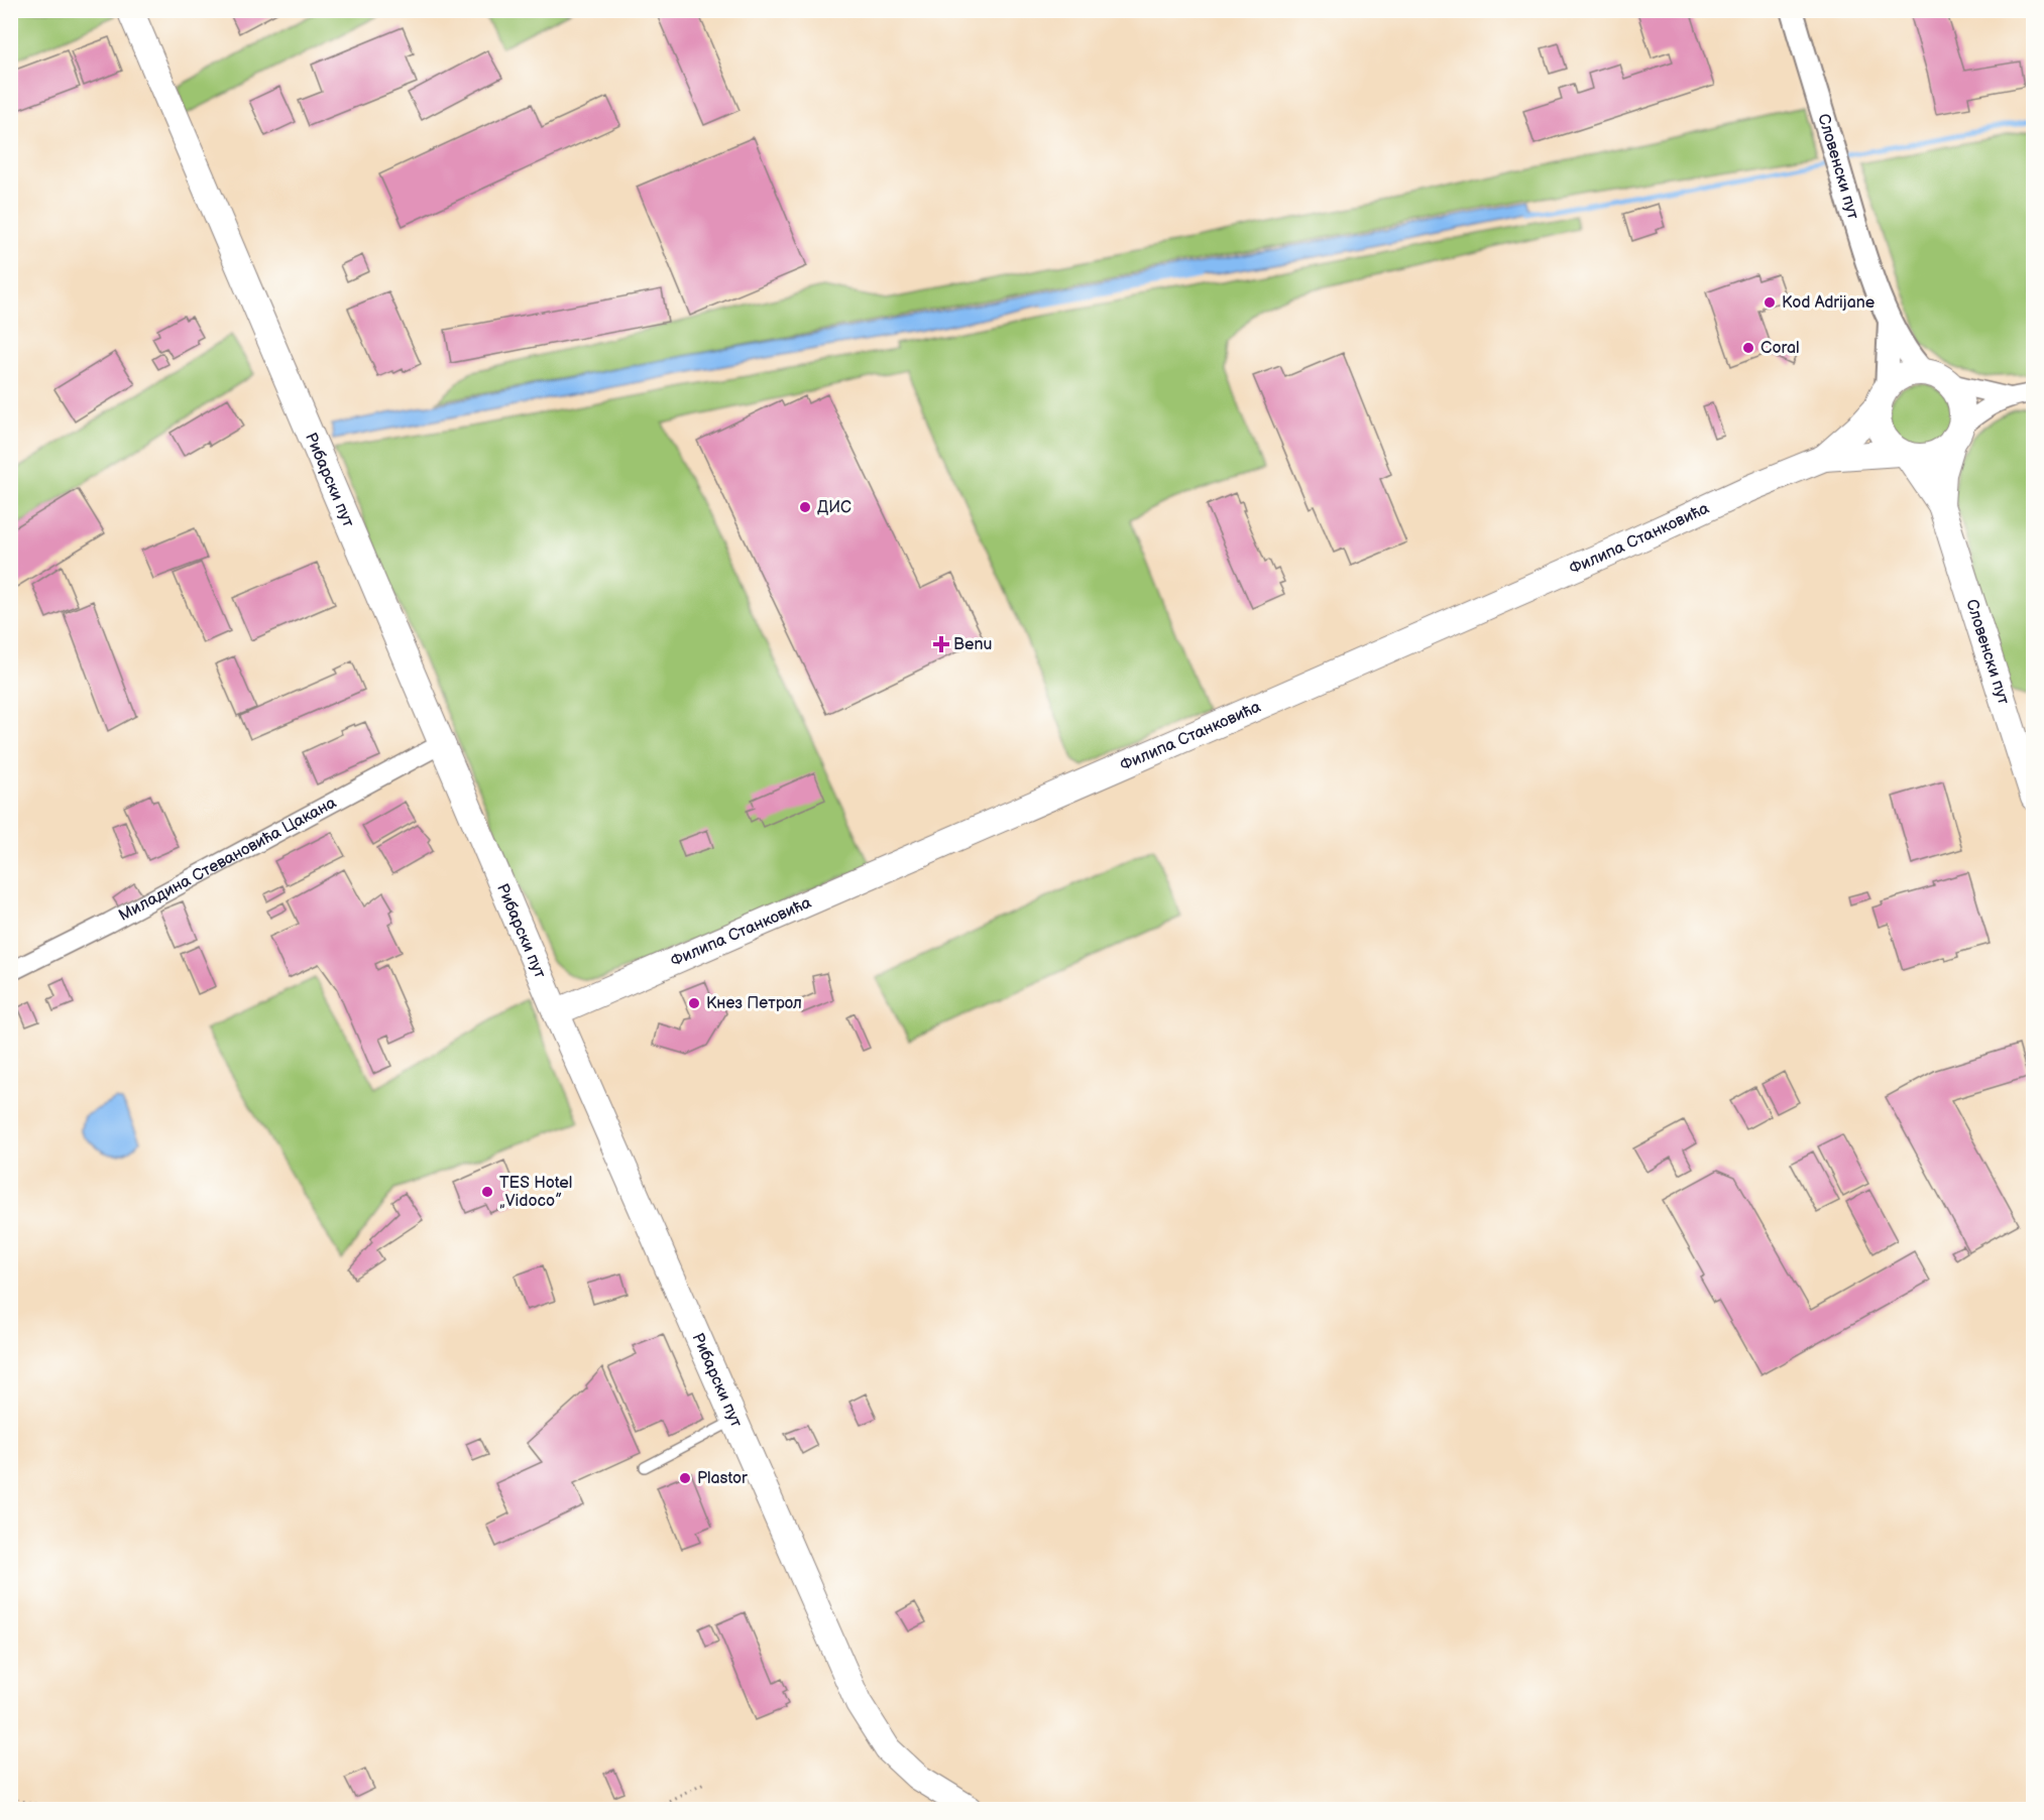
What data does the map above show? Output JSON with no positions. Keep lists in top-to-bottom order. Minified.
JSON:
{"streets":{"main road":["Словенски пут","Рибарски пут","Филипа Станковића"],"street":["Миладина Стевановића Цакана"]},"crossings":[["Словенски пут","Филипа Станковића"],["Рибарски пут","Филипа Станковића"],["Рибарски пут","Миладина Стевановића Цакана"]],"places":{"other":["Kod Adrijane","Coral","ДИС","Кнез Петрол","TES Hotel „Vidoco”","Plastor"],"health":["Benu"]}}
